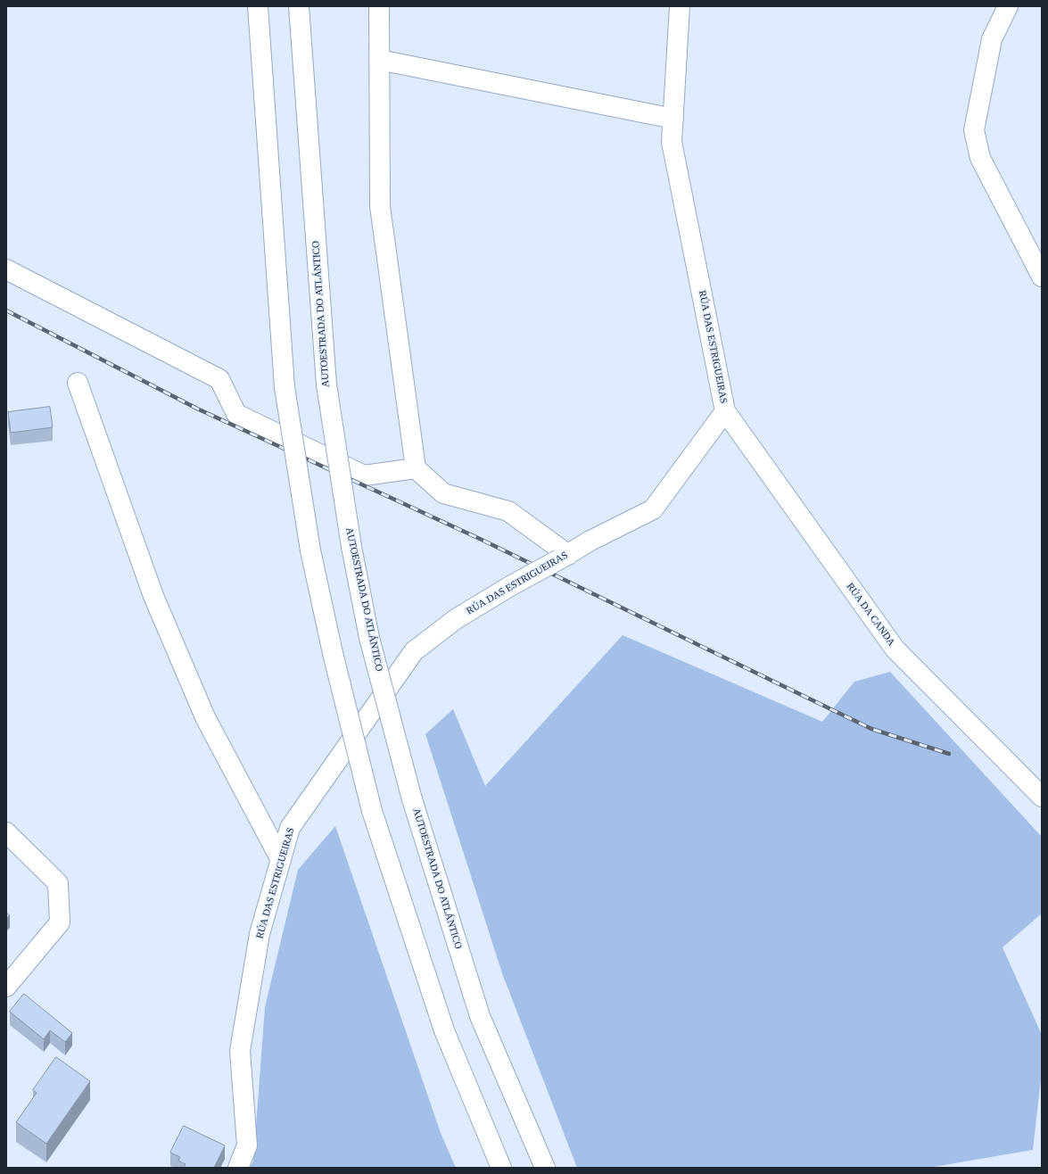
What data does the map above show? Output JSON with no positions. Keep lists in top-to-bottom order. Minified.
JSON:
{"streets":{"main road":["AUTOESTRADA DO ATLÁNTICO","RÚA DAS ESTRIGUEIRAS","RÚA DA CANDA"]},"crossings":[["RÚA DAS ESTRIGUEIRAS","RÚA DA CANDA"]]}
